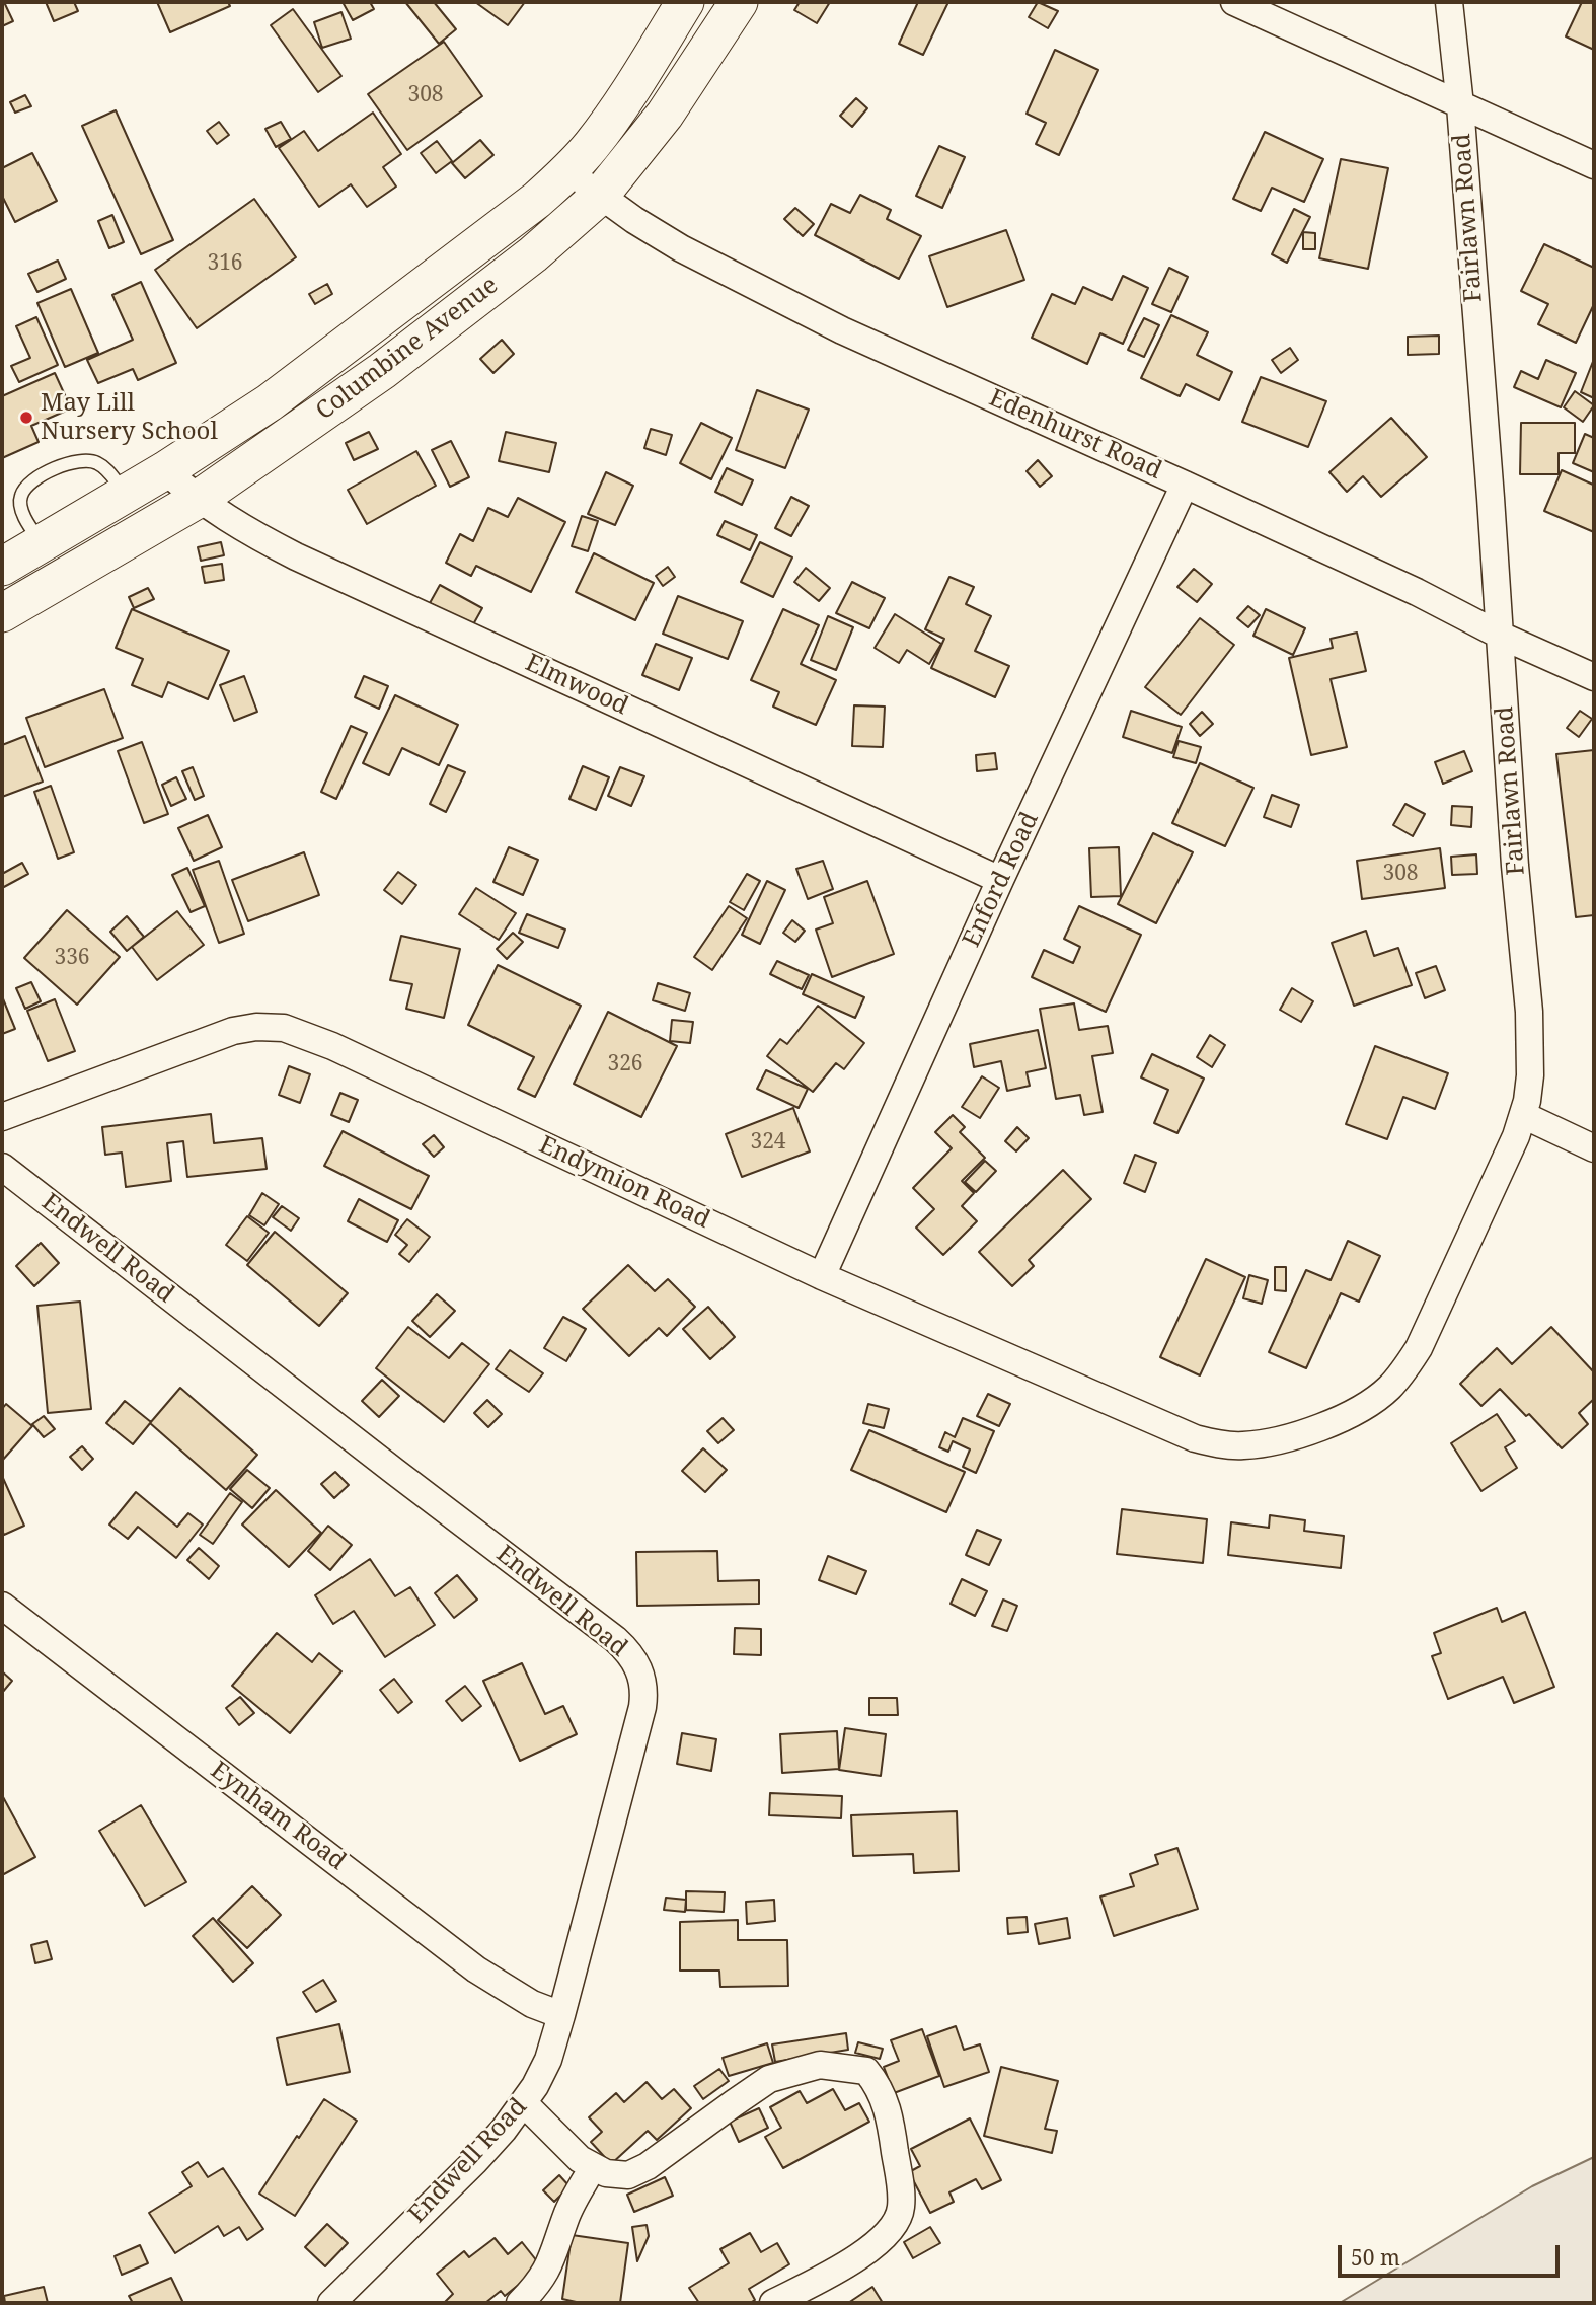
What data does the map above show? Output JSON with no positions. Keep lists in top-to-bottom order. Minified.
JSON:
{"streets":{"main road":["Columbine Avenue"],"street":["Fairlawn Road","Edenhurst Road","Elmwood","Enford Road","Endymion Road","Endwell Road","Eynham Road"]},"crossings":[["Fairlawn Road","Edenhurst Road"],["Fairlawn Road","Endymion Road"],["Columbine Avenue","Edenhurst Road"],["Columbine Avenue","Elmwood"],["Edenhurst Road","Enford Road"],["Elmwood","Enford Road"],["Enford Road","Endymion Road"],["Endwell Road","Eynham Road"]],"places":["May Lill Nursery School"],"house_numbers":["308","316","308","336","326","324"],"scale_bar":"50 m"}
